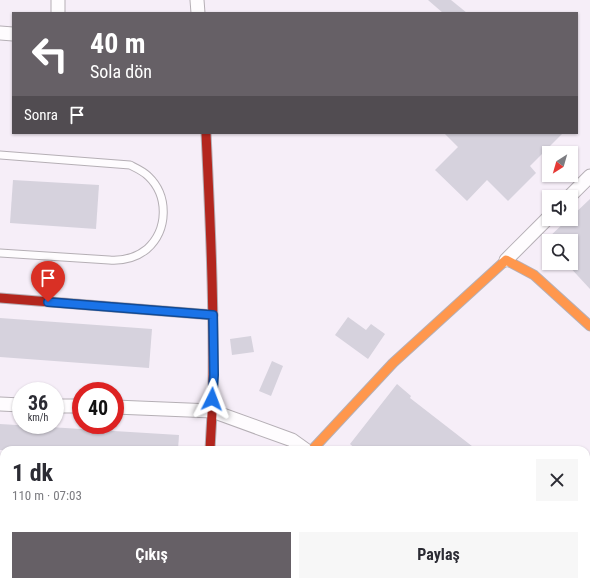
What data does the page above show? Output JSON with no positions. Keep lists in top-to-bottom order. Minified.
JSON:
{"north":"bottom left","page":{"turn":["40 m","Sola dön"],"then":"Sonra","speed":"36 km/h","limit":"40","heading":["1 dk","110 m · 07:03"],"buttons":["Çıkış","Paylaş"]}}
